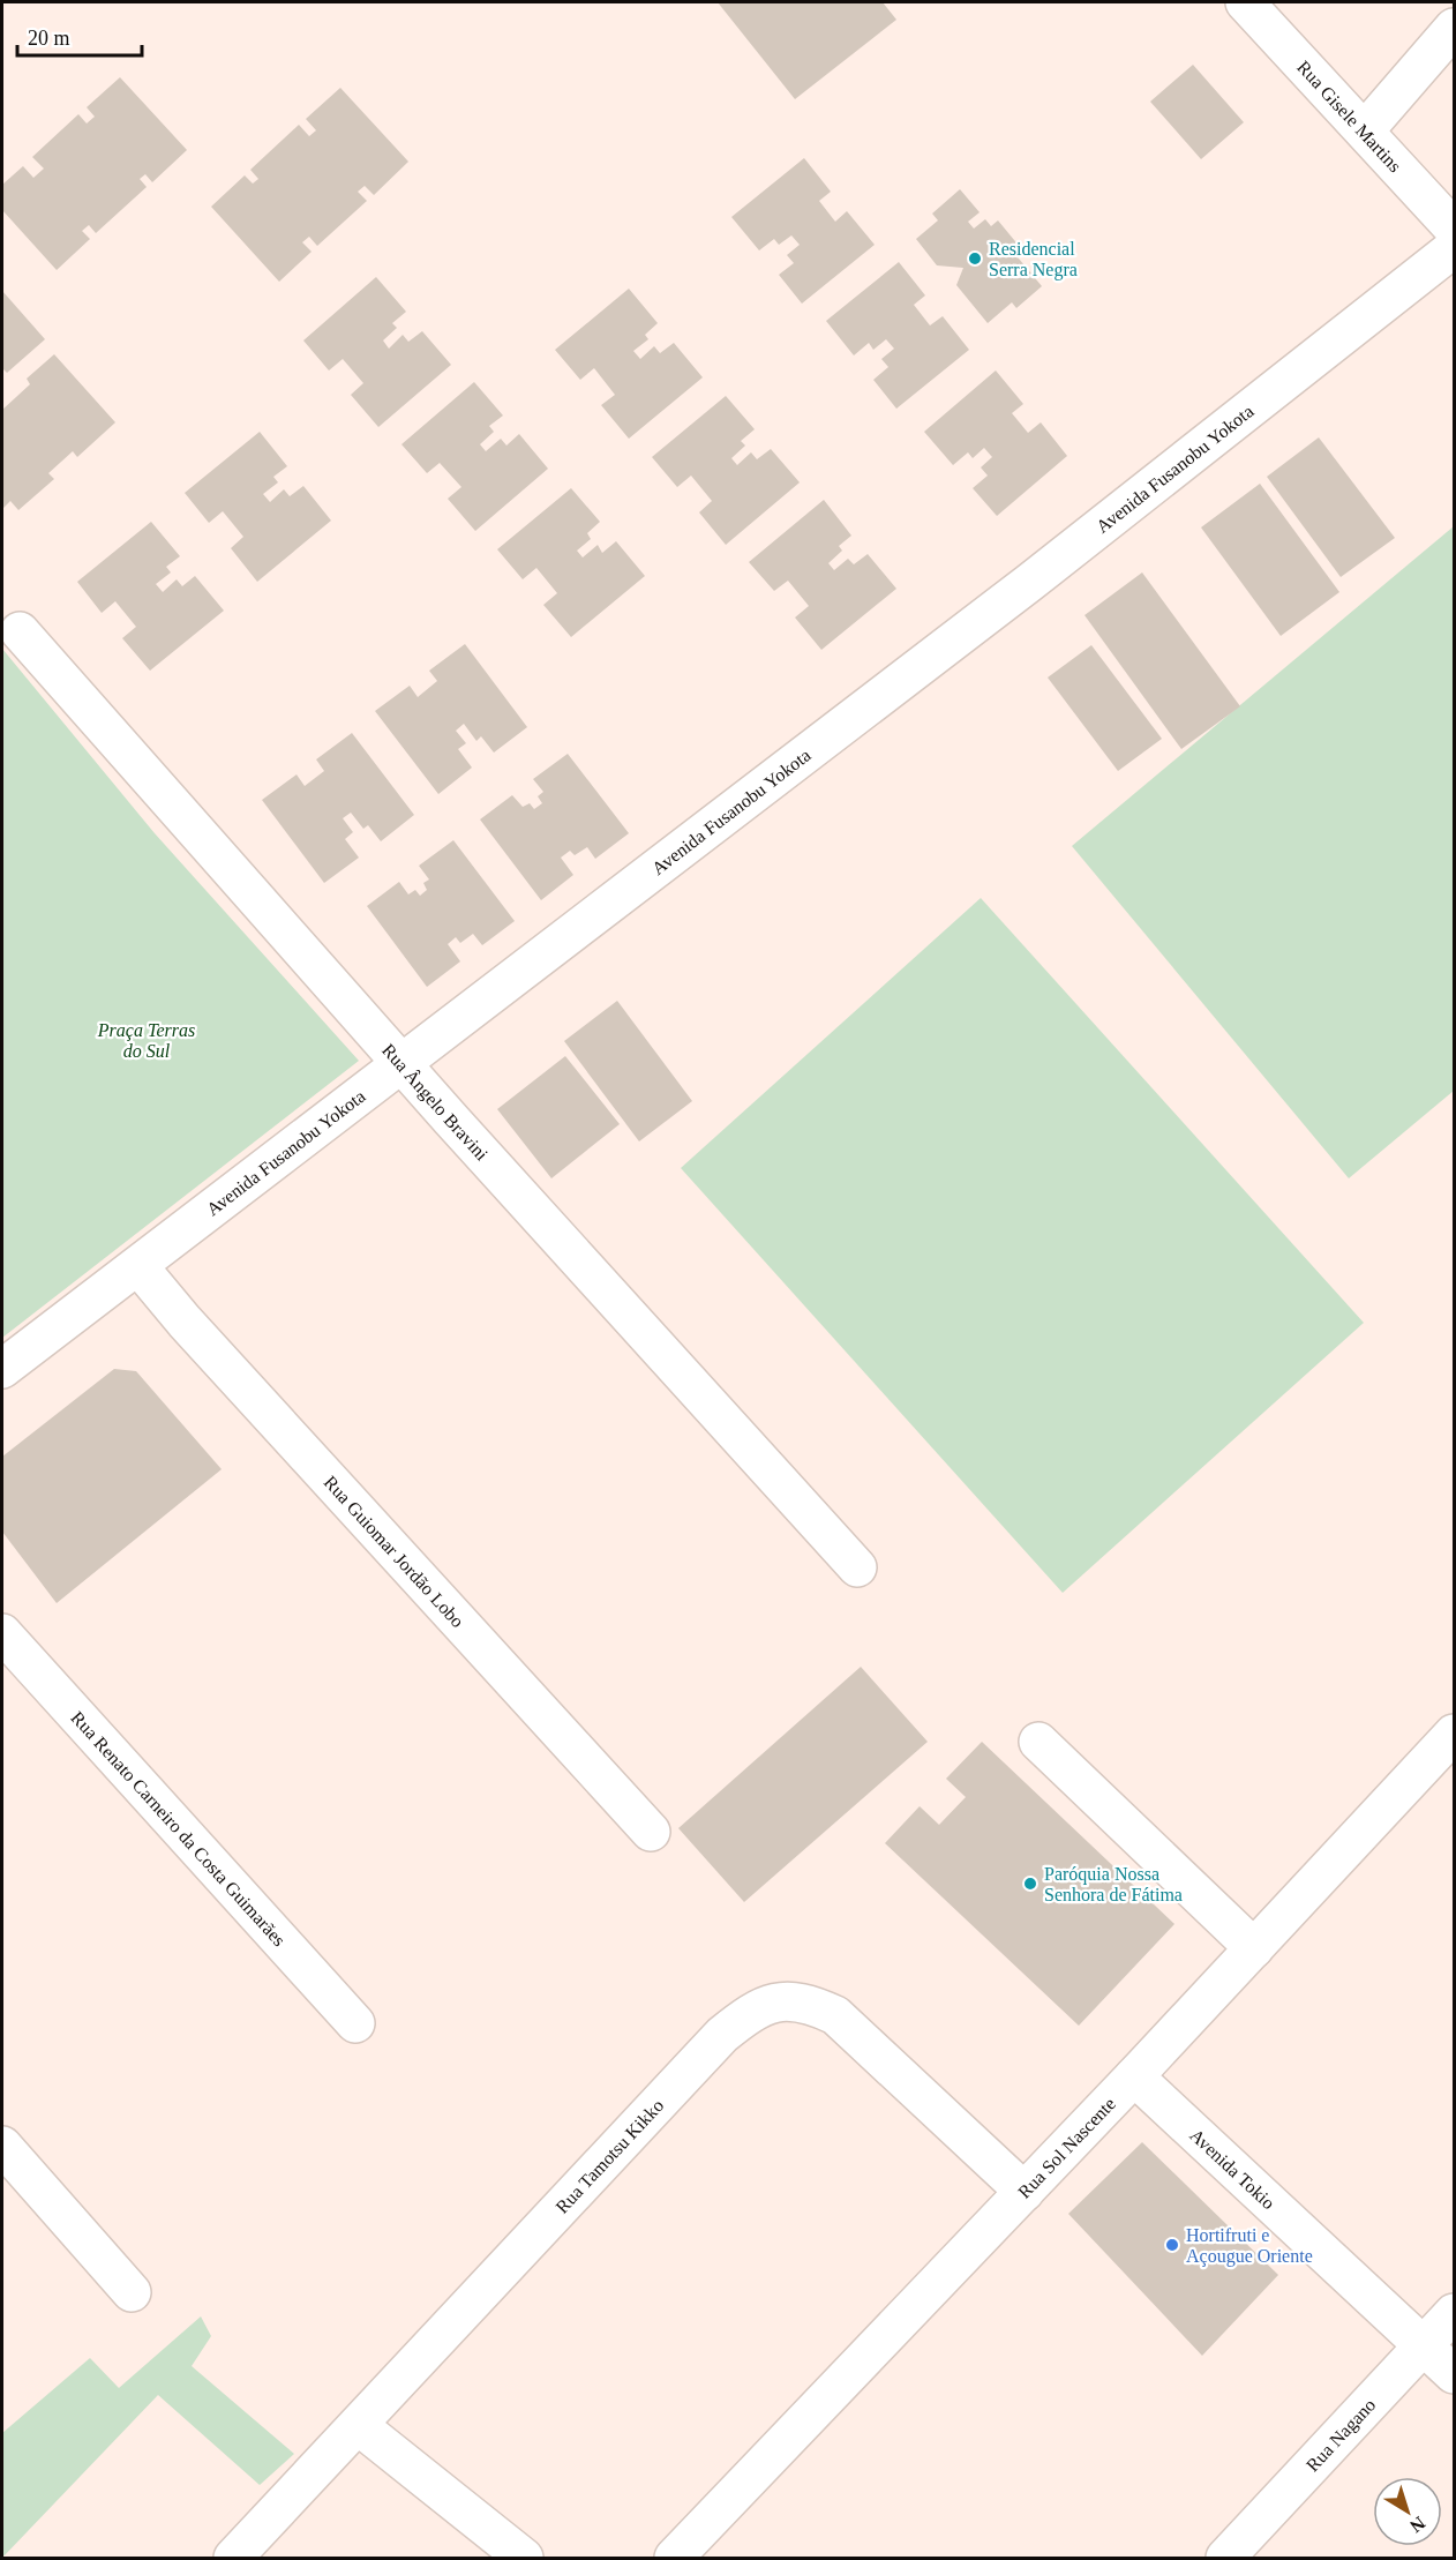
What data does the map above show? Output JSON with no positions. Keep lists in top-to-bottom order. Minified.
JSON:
{"streets":{"street":["Rua Gisele Martins","Avenida Fusanobu Yokota","Rua Ângelo Bravini","Rua Guiomar Jordão Lobo","Rua Renato Carneiro da Costa Guimarães","Rua Sol Nascente","Rua Tamotsu Kikko","Avenida Tokio","Rua Nagano"]},"crossings":[["Avenida Fusanobu Yokota","Rua Ângelo Bravini"],["Avenida Fusanobu Yokota","Rua Guiomar Jordão Lobo"],["Rua Sol Nascente","Rua Tamotsu Kikko"],["Rua Sol Nascente","Avenida Tokio"],["Avenida Tokio","Rua Nagano"]],"parks":["Praça Terras do Sul"],"places":["Residencial Serra Negra","Paróquia Nossa Senhora de Fátima","Hortifruti e Açougue Oriente"],"scale_bar":"20 m","north":"bottom right"}
